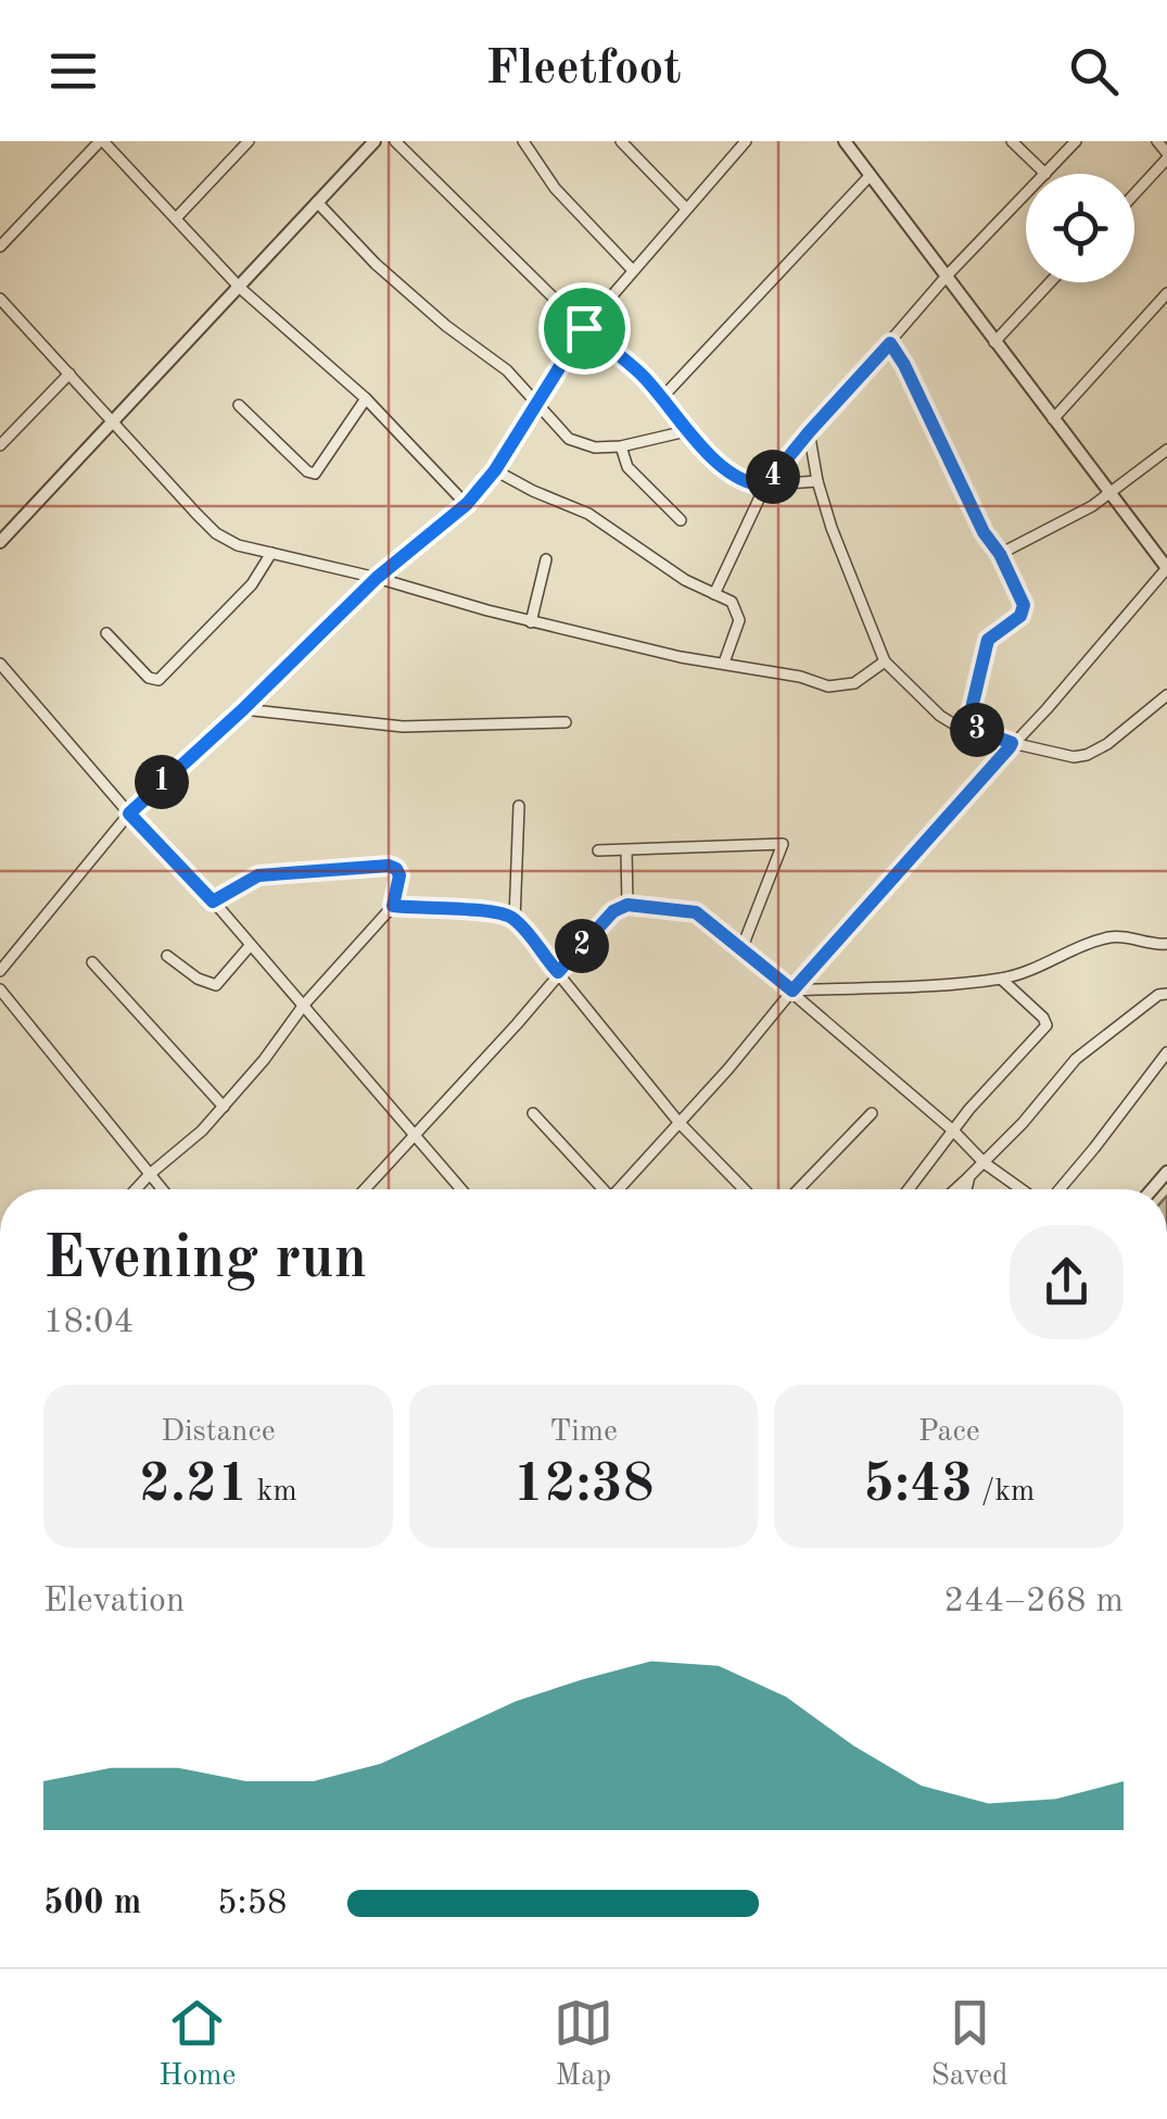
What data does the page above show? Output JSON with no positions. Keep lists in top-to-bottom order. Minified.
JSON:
{"page":{"header":"Fleetfoot","pins":["4","3","1","2"],"heading":["Evening run","18:04"],"stats":[["Distance","2.21 km"],["Time","12:38"],["Pace","5:43 /km"]],"chart":["Elevation","244–268 m"],"list":[{"name":"500 m","note":"5:58"}],"tabs":["Home","Map","Saved"]}}
